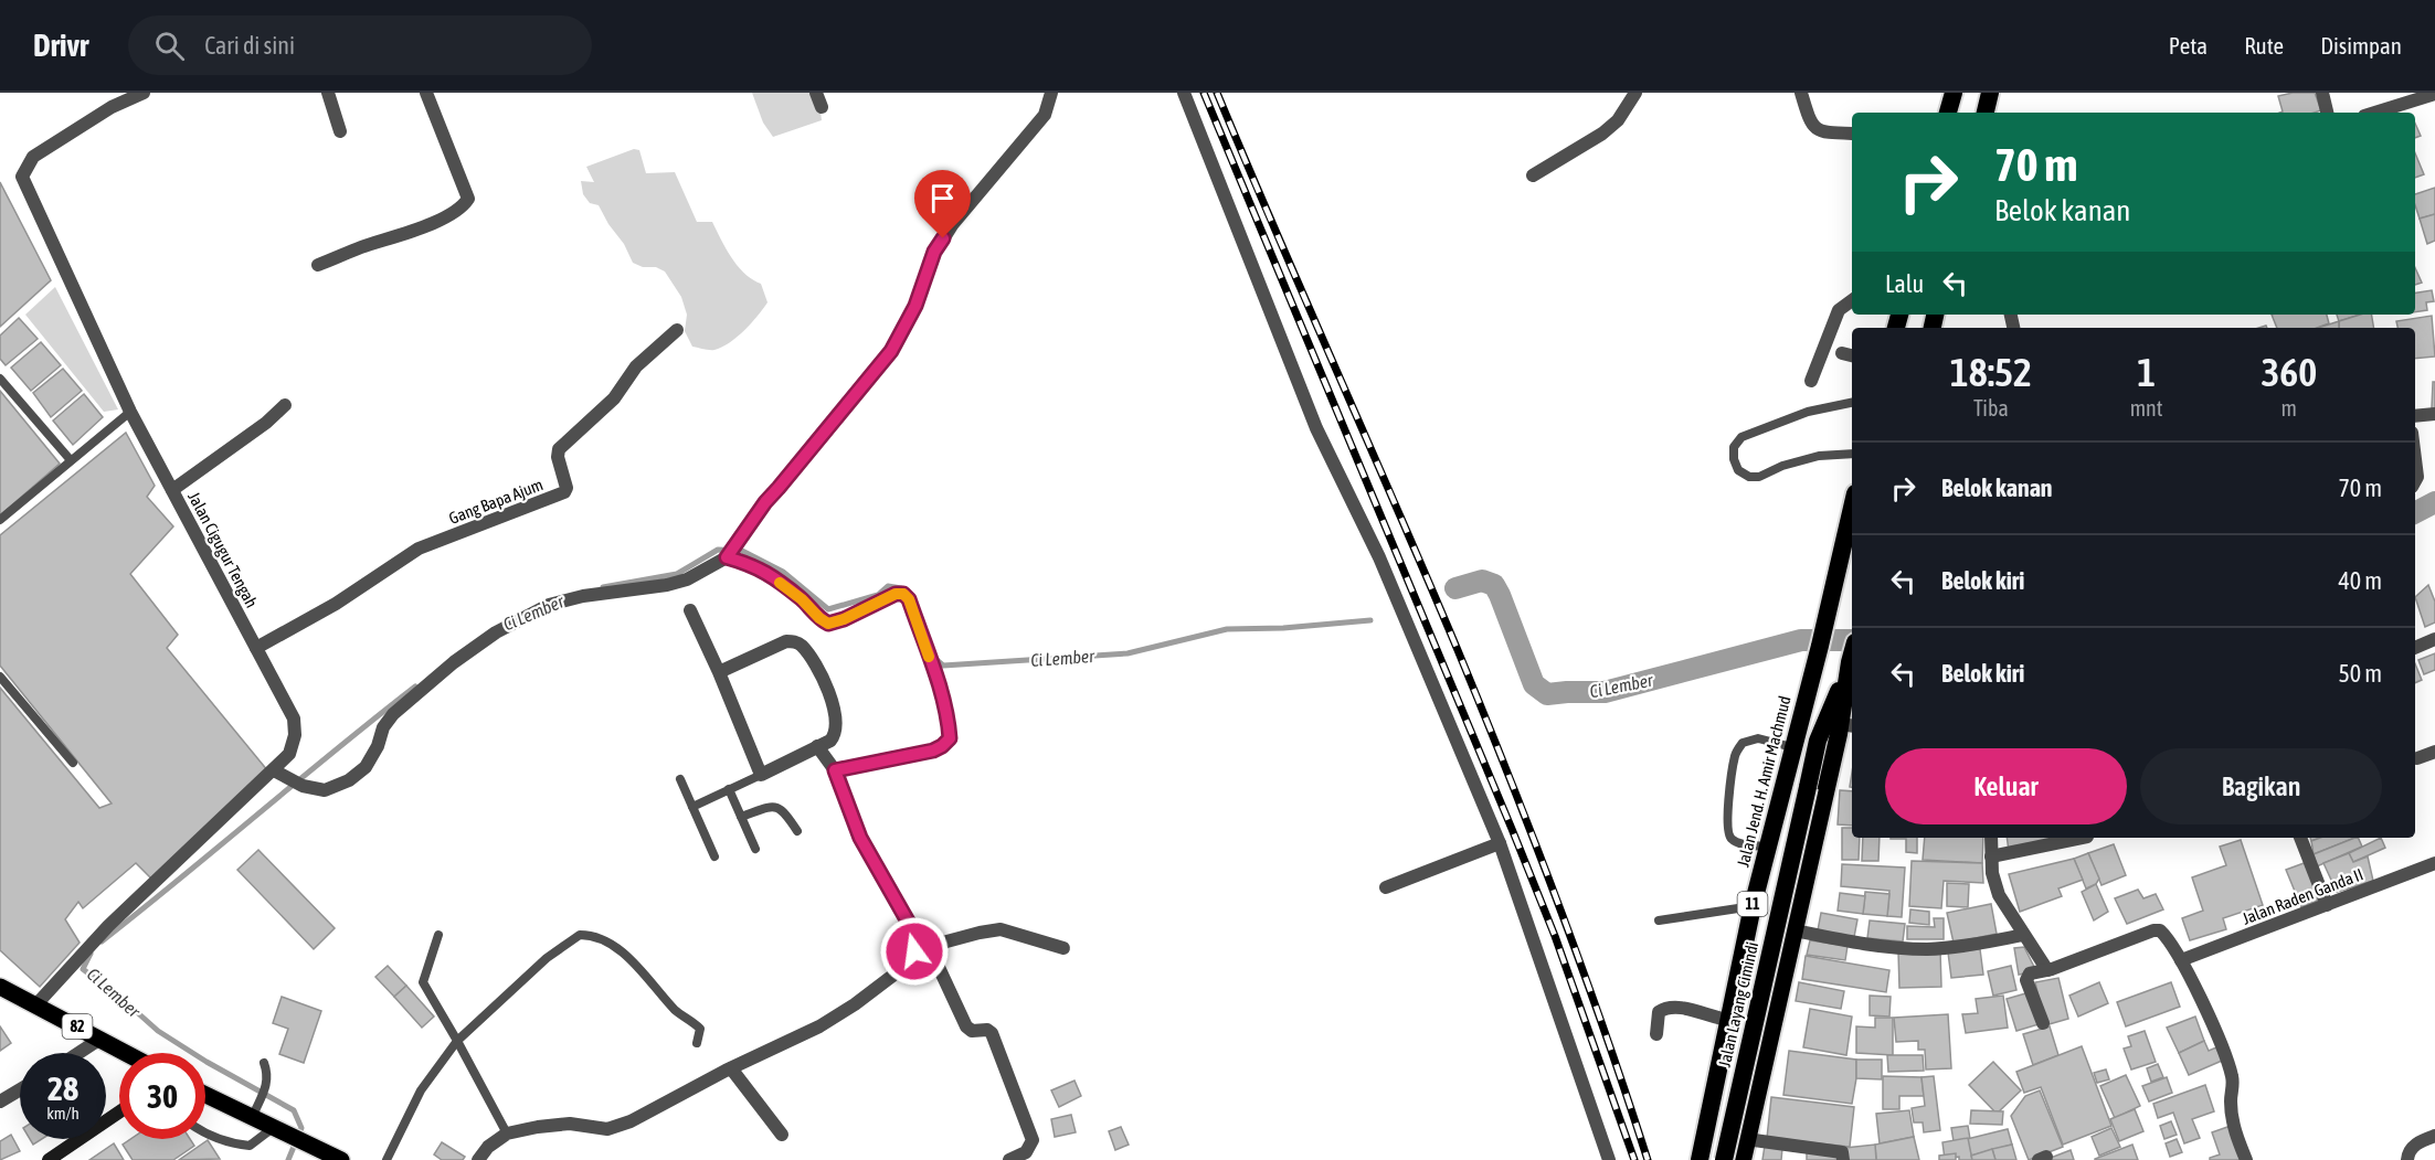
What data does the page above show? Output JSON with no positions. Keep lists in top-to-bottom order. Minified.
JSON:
{"streets":{"highway":["Jalan Jend. H. Amir Machmud","11","Jalan Layang Cimindi"],"main road":["82"],"street":["Gang Bapa Ajum","Jalan Cigugur Tengah","Jalan Raden Ganda II"]},"crossings":[["Gang Bapa Ajum","Jalan Cigugur Tengah"],["Jalan Cigugur Tengah","82"],["Jalan Jend. H. Amir Machmud","Jalan Layang Cimindi"]],"water":["Ci Lember"],"page":{"header":"Drivr","search":"Cari di sini","nav":["Peta","Rute","Disimpan"],"turn":["70 m","Belok kanan"],"then":"Lalu","eta":["18:52","Tiba","1","mnt","360","m"],"list":[{"name":"Belok kanan","value":"70 m"},{"name":"Belok kiri","value":"40 m"},{"name":"Belok kiri","value":"50 m"}],"buttons":["Keluar","Bagikan"],"speed":"28 km/h","limit":"30"}}
